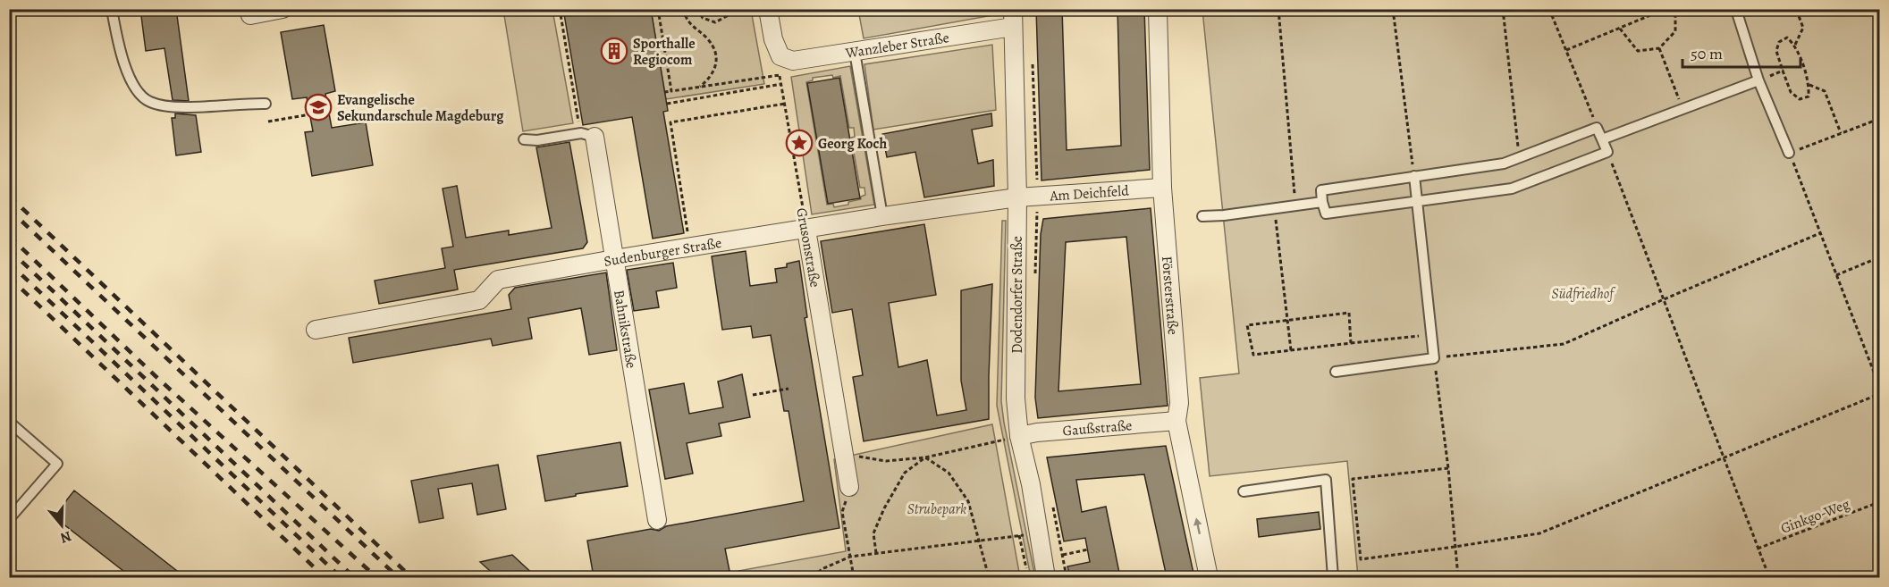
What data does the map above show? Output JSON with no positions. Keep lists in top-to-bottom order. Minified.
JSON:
{"streets":{"street":["Wanzleber Straße","Am Deichfeld","Grusonstraße","Sudenburger Straße","Dodendorfer Straße","Försterstraße","Bahnikstraße","Gaußstraße"],"path":["Ginkgo-Weg"]},"crossings":[["Wanzleber Straße","Grusonstraße"],["Wanzleber Straße","Dodendorfer Straße"],["Am Deichfeld","Sudenburger Straße"],["Am Deichfeld","Dodendorfer Straße"],["Am Deichfeld","Försterstraße"],["Grusonstraße","Sudenburger Straße"],["Sudenburger Straße","Dodendorfer Straße"],["Sudenburger Straße","Bahnikstraße"],["Dodendorfer Straße","Gaußstraße"],["Försterstraße","Gaußstraße"]],"parks":["Südfriedhof","Strubepark"],"places":{"building":["Sporthalle Regiocom"],"school or university":["Evangelische Sekundarschule Magdeburg"],"place":["Georg Koch"]},"scale_bar":"50 m","north":"bottom"}
